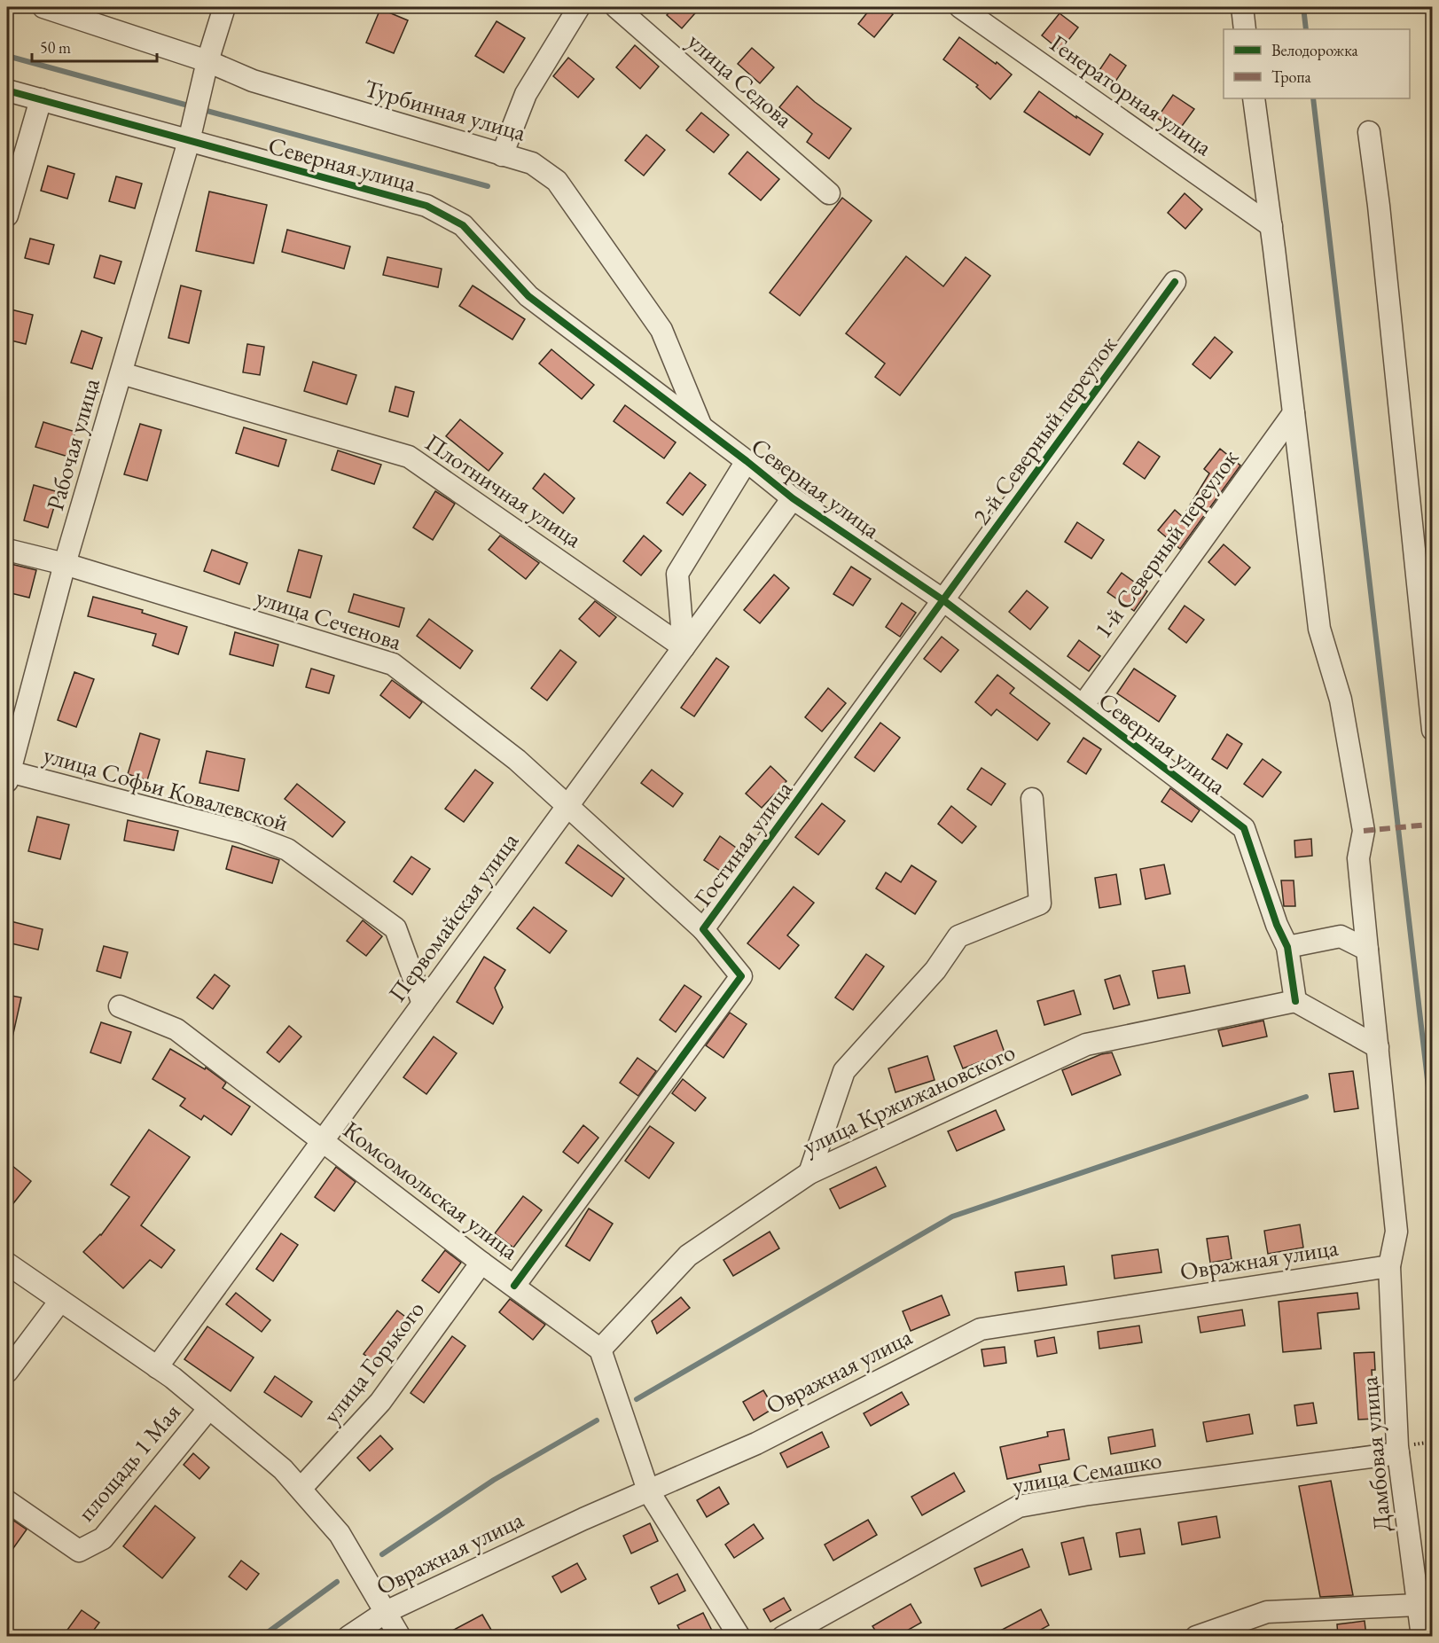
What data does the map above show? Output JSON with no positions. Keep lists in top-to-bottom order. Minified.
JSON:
{"streets":{"street":["улица Седова","Генераторная улица","Турбинная улица","Северная улица","2-й Северный переулок","Рабочая улица","Плотничная улица","1-й Северный переулок","улица Сеченова","улица Софьи Ковалевской","Гостиная улица","Первомайская улица","улица Кржижановского","Комсомольская улица","Овражная улица","улица Горького","Дамбовая улица","площадь 1 Мая","улица Семашко"]},"crossings":[["Генераторная улица","Дамбовая улица"],["Турбинная улица","Северная улица"],["Турбинная улица","Рабочая улица"],["Северная улица","2-й Северный переулок"],["Северная улица","Рабочая улица"],["Северная улица","1-й Северный переулок"],["Северная улица","Гостиная улица"],["Северная улица","Первомайская улица"],["Северная улица","улица Кржижановского"],["2-й Северный переулок","Гостиная улица"],["Рабочая улица","Плотничная улица"],["Рабочая улица","улица Сеченова"],["Рабочая улица","улица Софьи Ковалевской"],["Плотничная улица","Первомайская улица"],["1-й Северный переулок","Дамбовая улица"],["улица Сеченова","Гостиная улица"],["улица Сеченова","Первомайская улица"],["улица Софьи Ковалевской","Первомайская улица"],["Гостиная улица","Комсомольская улица"],["Первомайская улица","Комсомольская улица"],["улица Кржижановского","Комсомольская улица"],["Комсомольская улица","улица Горького"],["Овражная улица","Дамбовая улица"],["Дамбовая улица","улица Семашко"]],"legend":["Велодорожка","Тропа"],"scale_bar":"50 m"}
